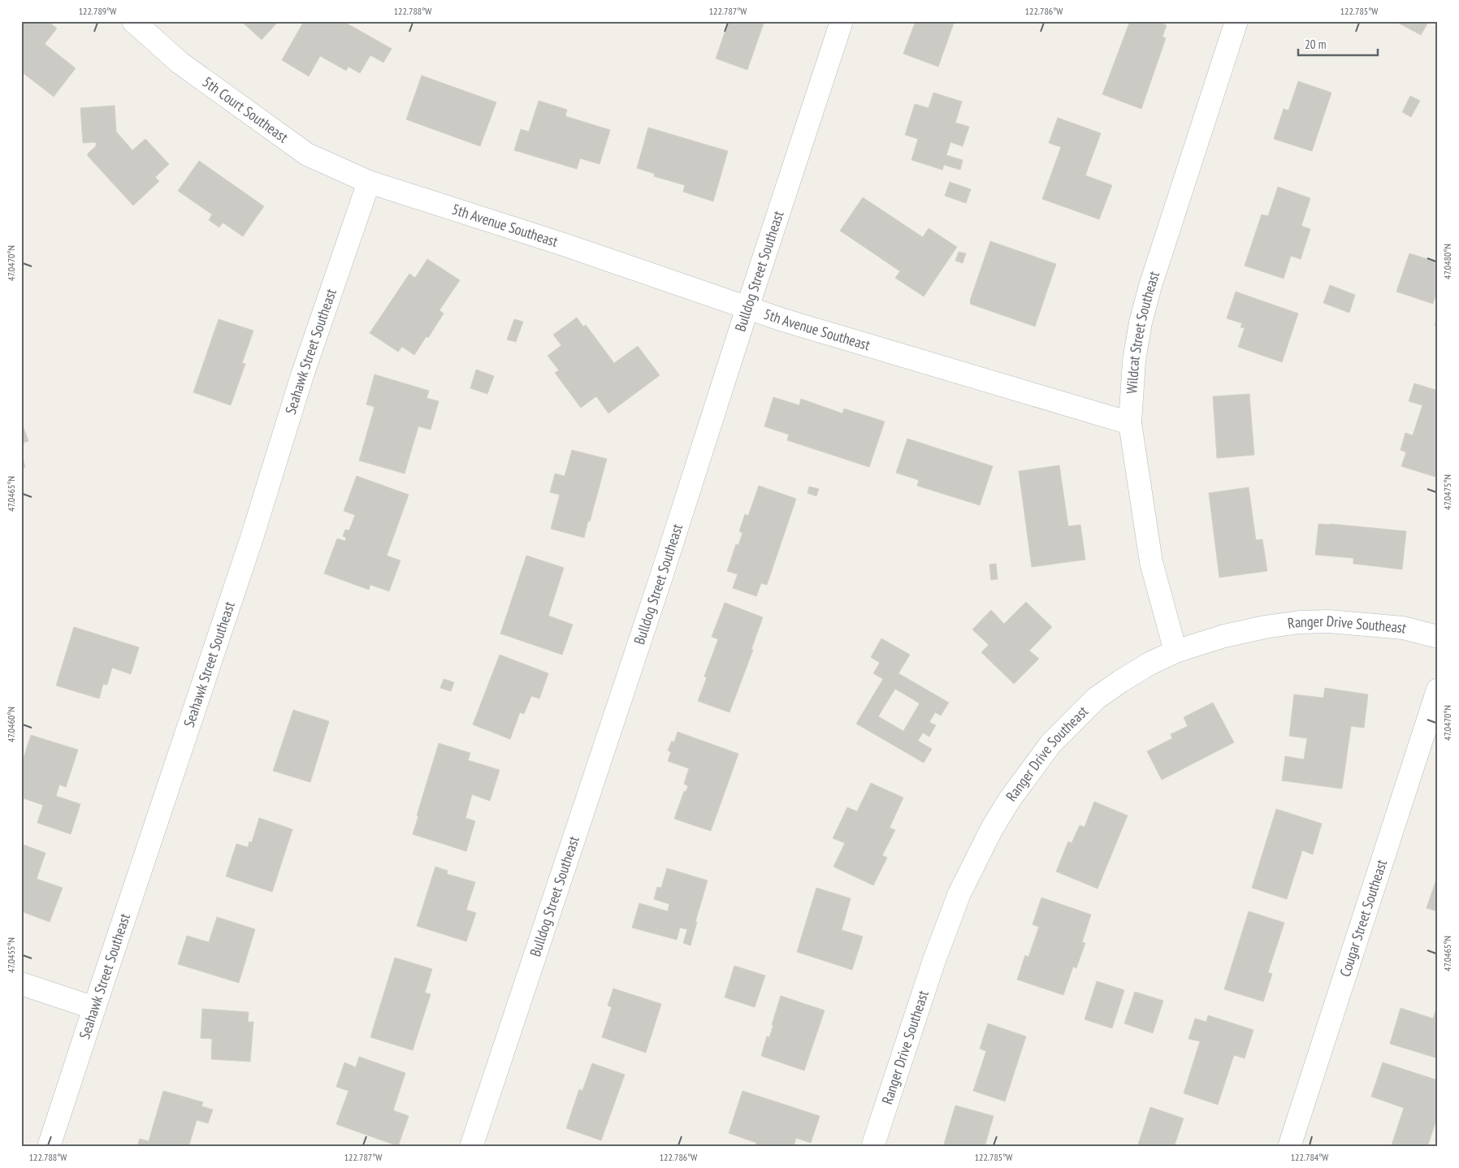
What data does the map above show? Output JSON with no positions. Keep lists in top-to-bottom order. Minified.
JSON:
{"streets":{"street":["5th Court Southeast","5th Avenue Southeast","Bulldog Street Southeast","Wildcat Street Southeast","Seahawk Street Southeast","Ranger Drive Southeast","Cougar Street Southeast"]},"crossings":[["5th Court Southeast","5th Avenue Southeast"],["5th Court Southeast","Seahawk Street Southeast"],["5th Avenue Southeast","Bulldog Street Southeast"],["5th Avenue Southeast","Wildcat Street Southeast"],["5th Avenue Southeast","Seahawk Street Southeast"],["Wildcat Street Southeast","Ranger Drive Southeast"]],"scale_bar":"20 m","coordinates":["122.789°W","122.788°W","122.787°W","122.786°W","122.785°W","47.0480°N","47.0470°N","47.0475°N","47.0465°N","47.0460°N","47.0455°N","122.784°W"]}
